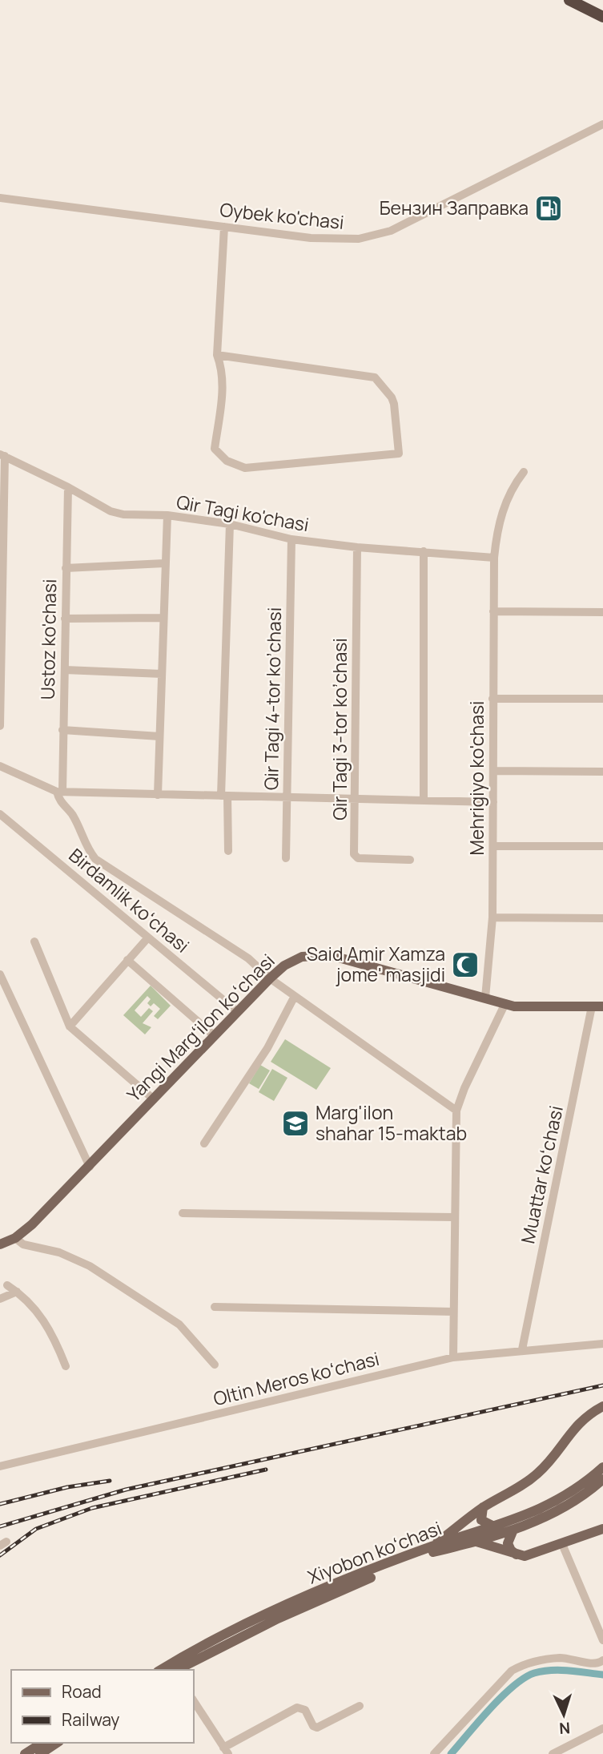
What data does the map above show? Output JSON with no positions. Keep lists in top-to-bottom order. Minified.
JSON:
{"streets":{"main road":["Yangi Margʻilon koʻchasi","Xiyobon koʻchasi"],"street":["Oybek ko'chasi","Qir Tagi ko'chasi","Ustoz ko'chasi","Qir Tagi 4-tor koʼchasi","Qir Tagi 3-tor koʼchasi","Mehrigiyo ko'chasi","Birdamlik koʻchasi","Muattar koʻchasi","Oltin Meros koʻchasi"]},"crossings":[["Qir Tagi ko'chasi","Ustoz ko'chasi"],["Qir Tagi ko'chasi","Qir Tagi 4-tor koʼchasi"],["Qir Tagi ko'chasi","Qir Tagi 3-tor koʼchasi"],["Qir Tagi ko'chasi","Mehrigiyo ko'chasi"],["Mehrigiyo ko'chasi","Yangi Margʻilon koʻchasi"],["Birdamlik koʻchasi","Yangi Margʻilon koʻchasi"],["Yangi Margʻilon koʻchasi","Muattar koʻchasi"],["Muattar koʻchasi","Oltin Meros koʻchasi"]],"places":{"fuel station":["Бензин Заправка"],"mosque":["Said Amir Xamza jome' masjidi"],"school or university":["Marg'ilon shahar 15-maktab"]},"legend":["Road","Railway"],"north":"bottom"}
